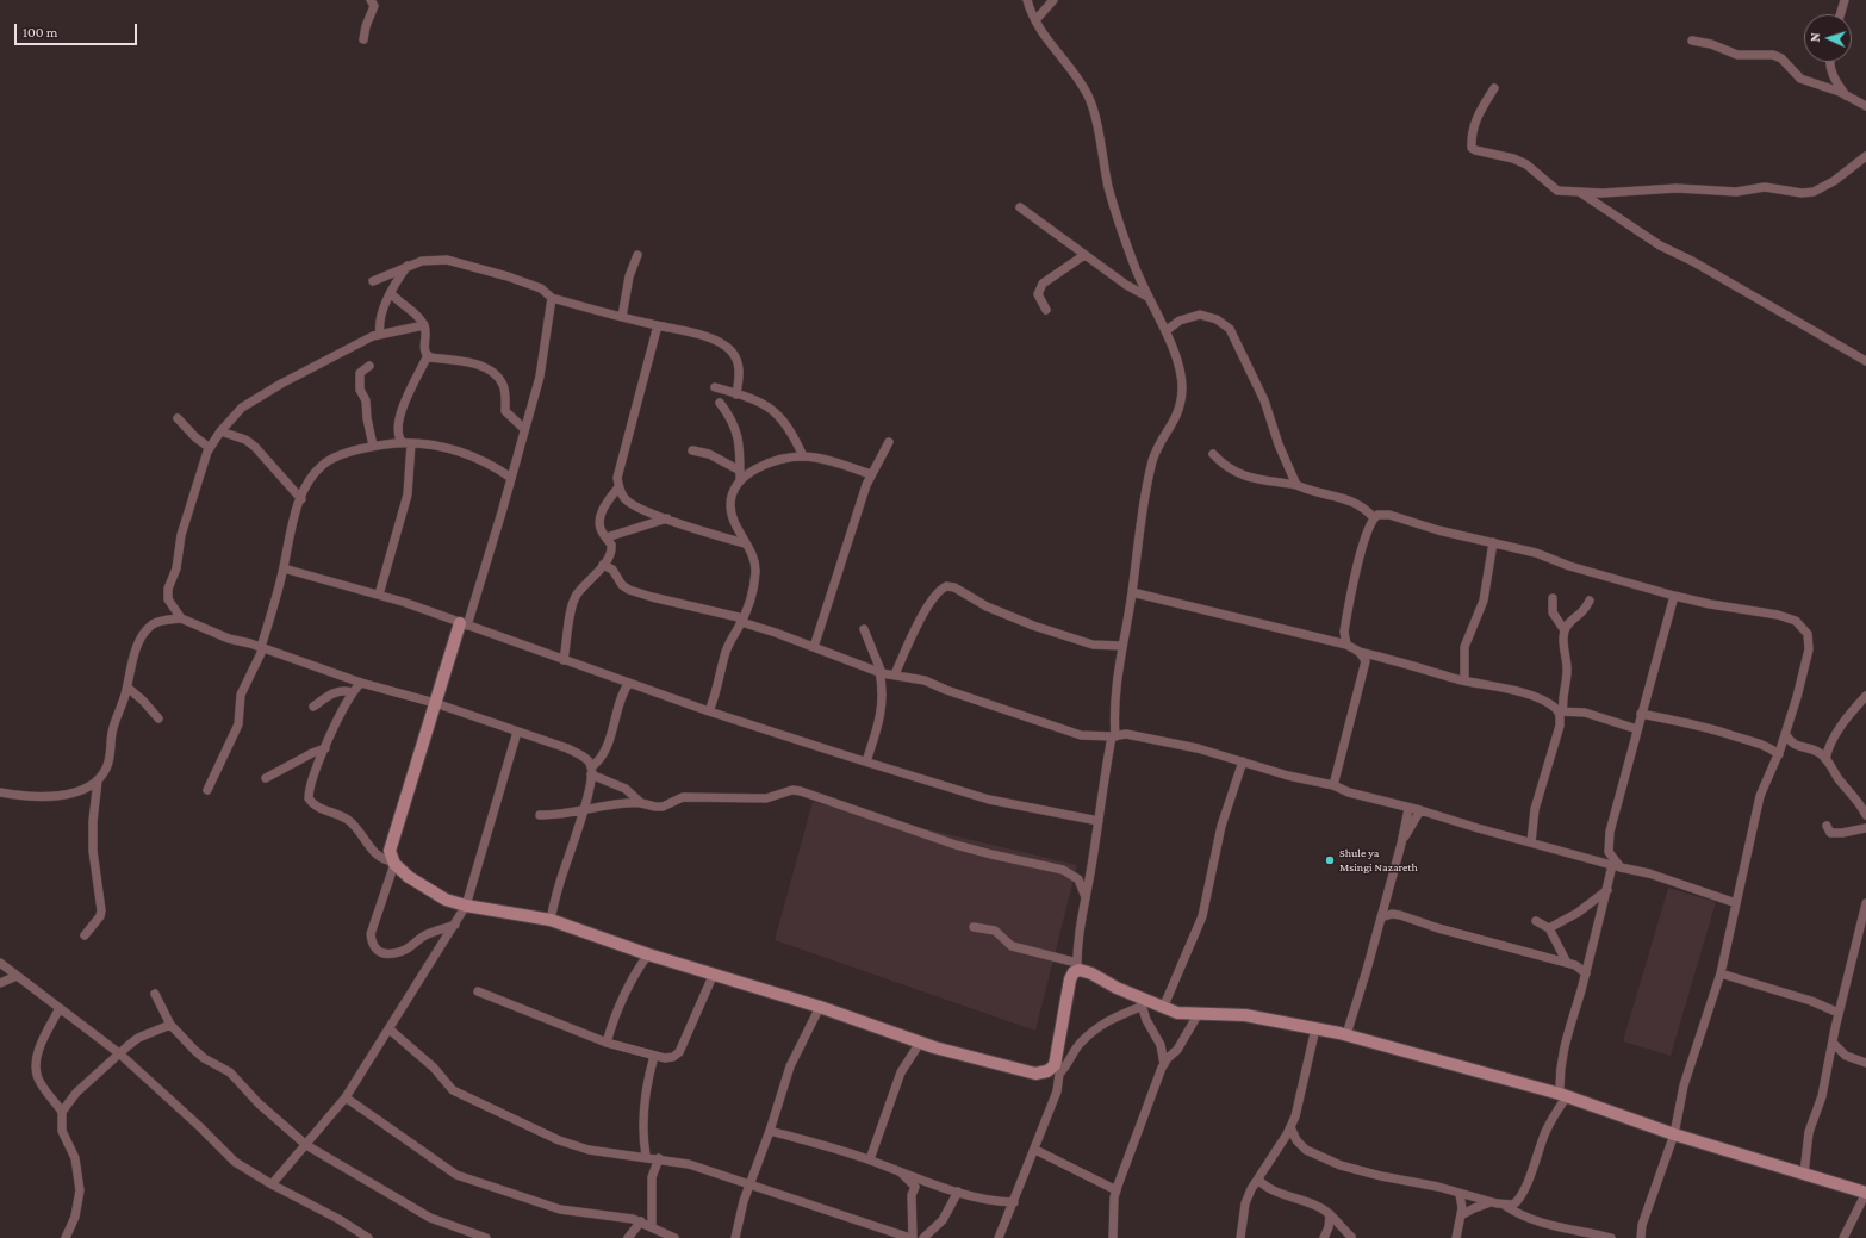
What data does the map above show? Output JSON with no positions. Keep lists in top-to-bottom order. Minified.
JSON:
{"places":["Shule ya Msingi Nazareth"],"scale_bar":"100 m","north":"left"}
